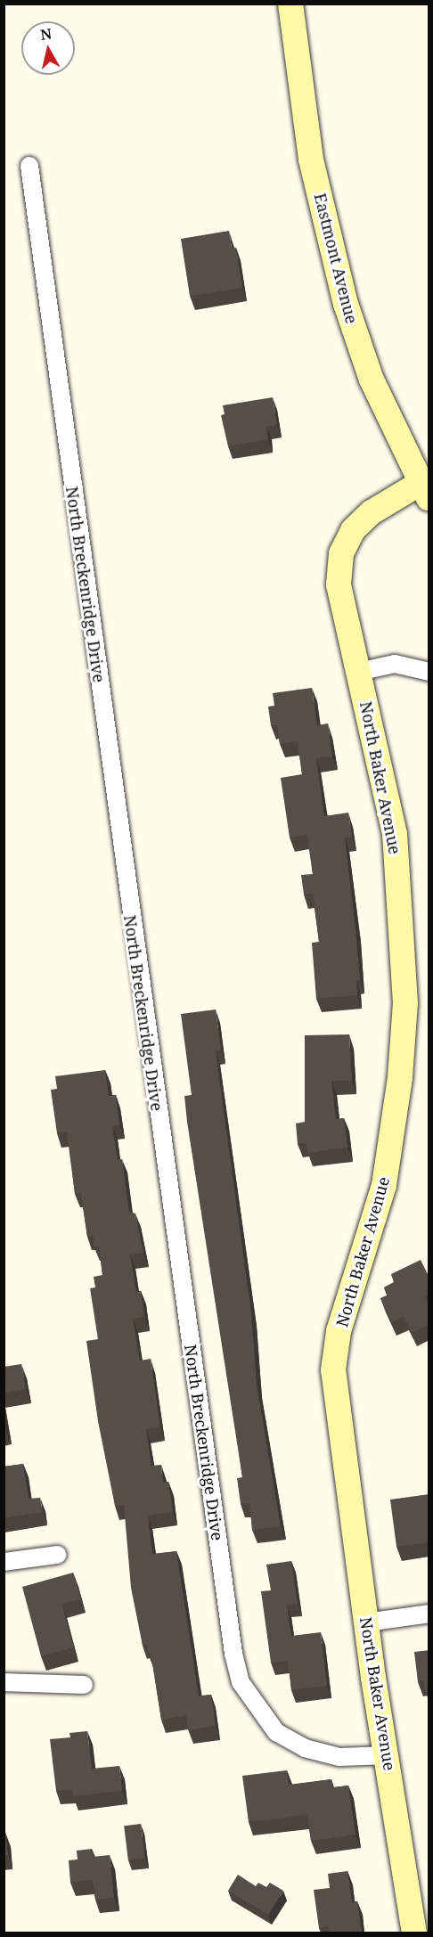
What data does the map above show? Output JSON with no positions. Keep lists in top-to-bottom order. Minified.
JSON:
{"streets":{"main road":["Eastmont Avenue","North Baker Avenue"],"street":["North Breckenridge Drive"]},"crossings":[["Eastmont Avenue","North Baker Avenue"],["North Breckenridge Drive","North Baker Avenue"]],"north":"top"}
